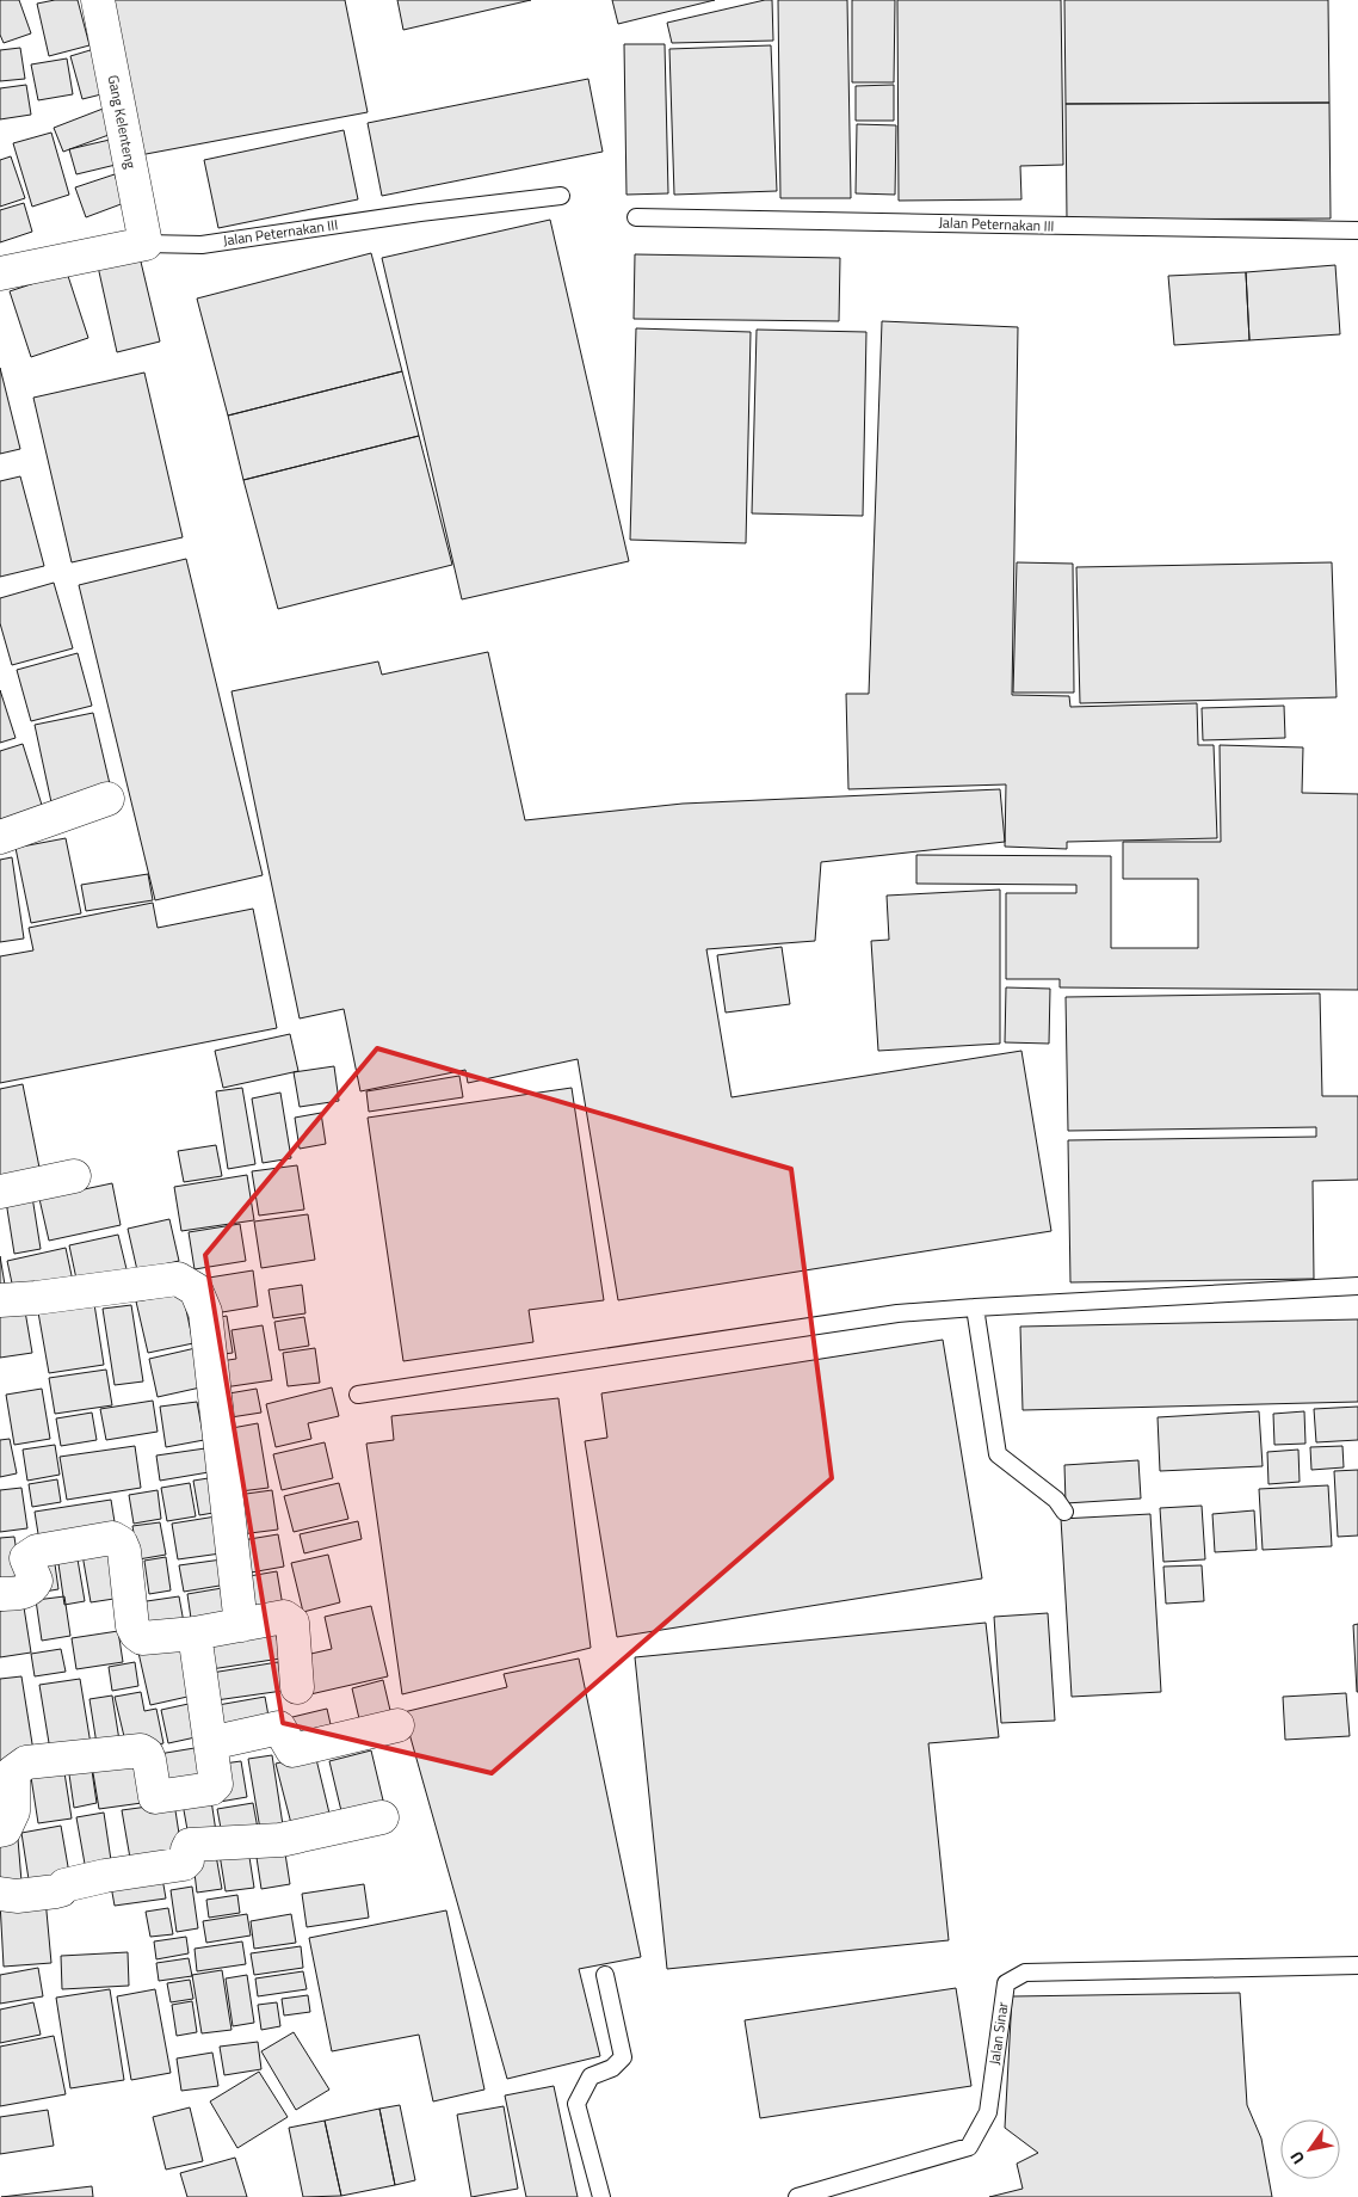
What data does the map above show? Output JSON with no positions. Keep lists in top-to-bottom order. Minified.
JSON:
{"streets":{"street":["Gang Kelenteng","Jalan Peternakan III"],"lane":["Jalan Sinar"]},"crossings":[["Gang Kelenteng","Jalan Peternakan III"]],"north":"bottom left"}
